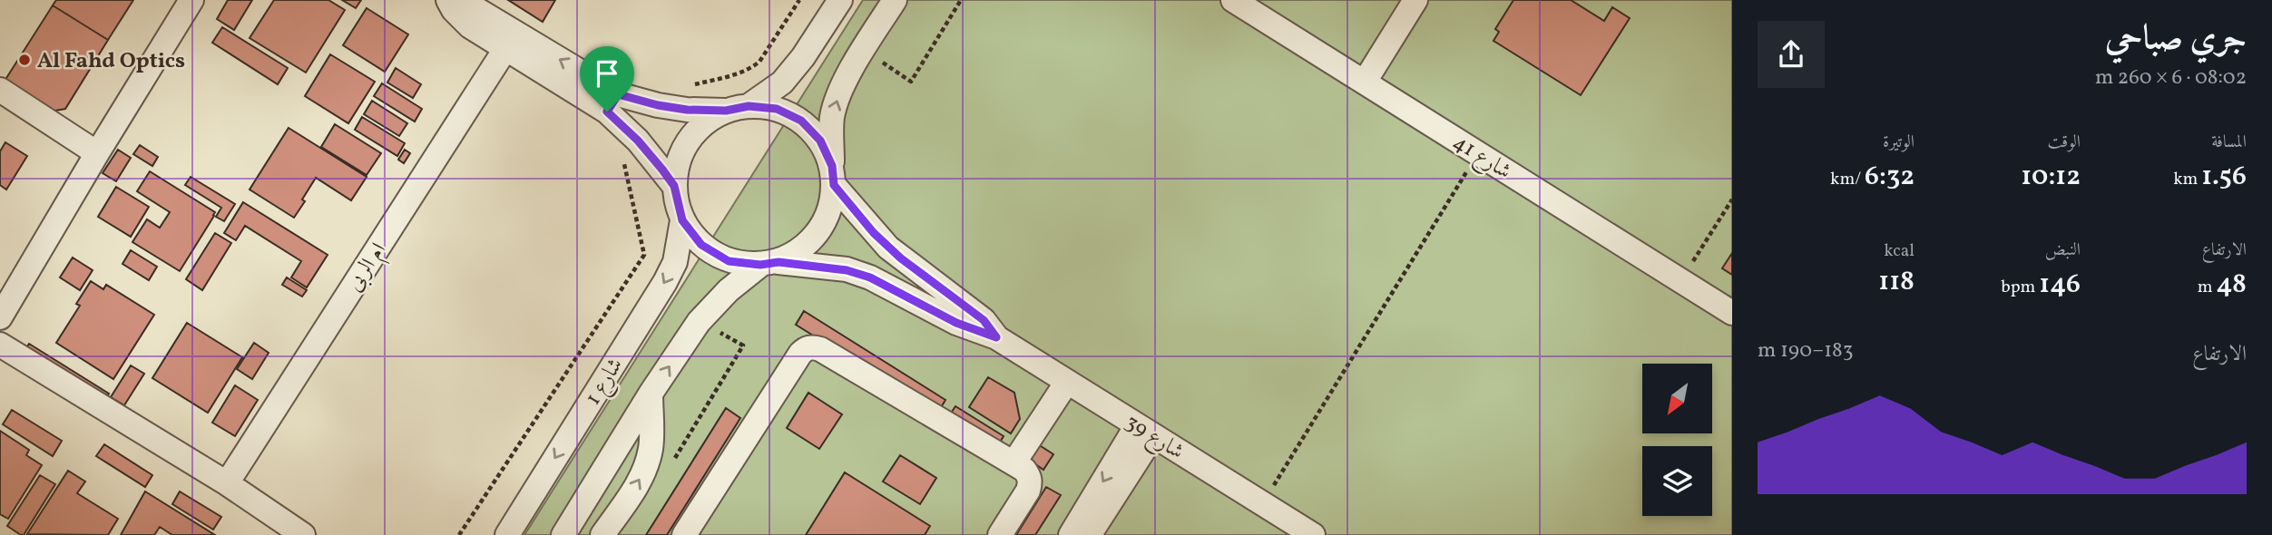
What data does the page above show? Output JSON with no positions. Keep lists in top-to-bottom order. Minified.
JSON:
{"streets":{"street":["شارع 41","ام الربى","شارع 1","شارع 39"]},"crossings":[["شارع 1","شارع 39"]],"places":["Al Fahd Optics"],"north":"bottom left","page":{"heading":["جري صباحي","08:02 · 6 × 260 m"],"stats":[["المسافة","1.56 km"],["الوقت","10:12"],["الوتيرة","6:32 /km"],["الارتفاع","48 m"],["النبض","146 bpm"],["kcal","118"]],"chart":["الارتفاع","183–190 m"]}}
